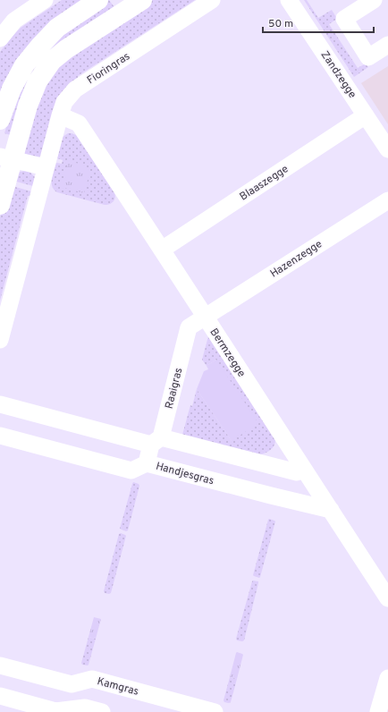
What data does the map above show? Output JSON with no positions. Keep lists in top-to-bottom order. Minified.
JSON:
{"streets":{"street":["Fioringras","Zandzegge","Blaaszegge","Hazenzegge","Bermzegge","Raaigras","Handjesgras","Kamgras"]},"crossings":[["Fioringras","Bermzegge"],["Zandzegge","Blaaszegge"],["Blaaszegge","Bermzegge"],["Hazenzegge","Bermzegge"],["Hazenzegge","Raaigras"],["Bermzegge","Raaigras"],["Bermzegge","Handjesgras"],["Raaigras","Handjesgras"]],"scale_bar":"50 m"}
